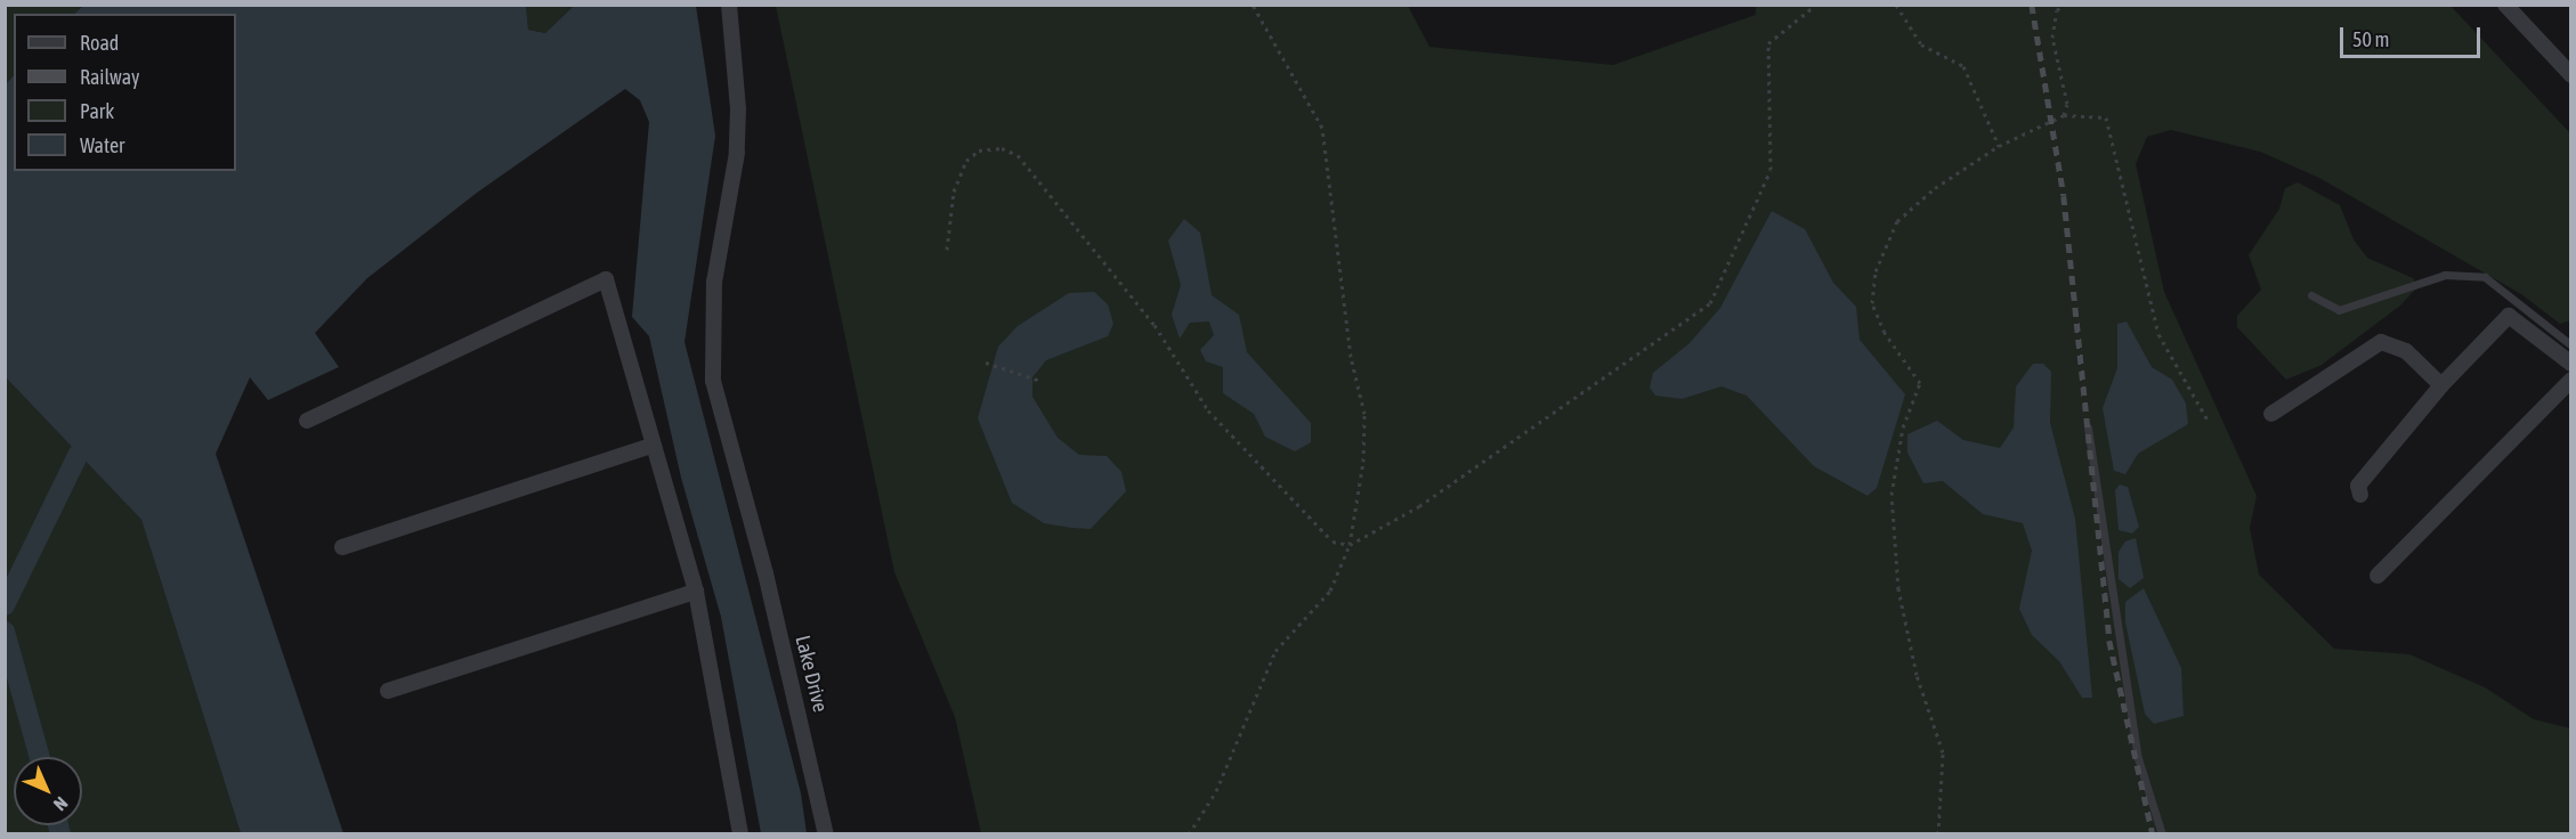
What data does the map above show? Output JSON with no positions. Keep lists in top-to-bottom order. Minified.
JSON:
{"streets":{"street":["Lake Drive"]},"legend":["Road","Railway","Park","Water"],"scale_bar":"50 m","north":"bottom right"}
